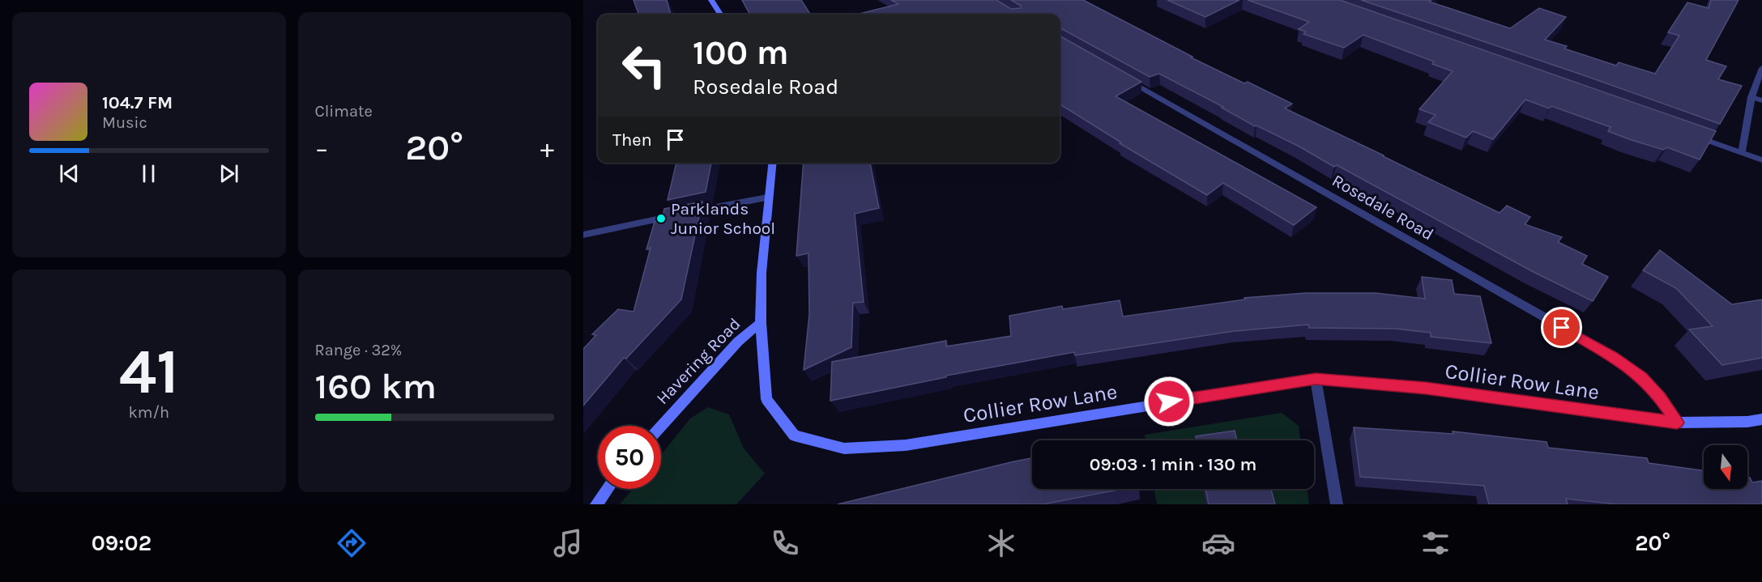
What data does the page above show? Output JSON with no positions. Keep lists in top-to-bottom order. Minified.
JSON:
{"streets":{"main road":["Havering Road","Collier Row Lane"],"street":["Rosedale Road"]},"crossings":[["Rosedale Road","Collier Row Lane"],["Havering Road","Collier Row Lane"]],"places":["Parklands Junior School"],"north":"bottom","page":{"tile":["Climate",["41","km/h"],["Range · 32%","160 km"]],"turn":["100 m","Rosedale Road"],"song":["104.7 FM","Music"],"then":"Then","heat":["−","20°","+"],"limit":"50","trip":"09:03 · 1 min · 130 m","tabs":["09:02","20°"]}}
